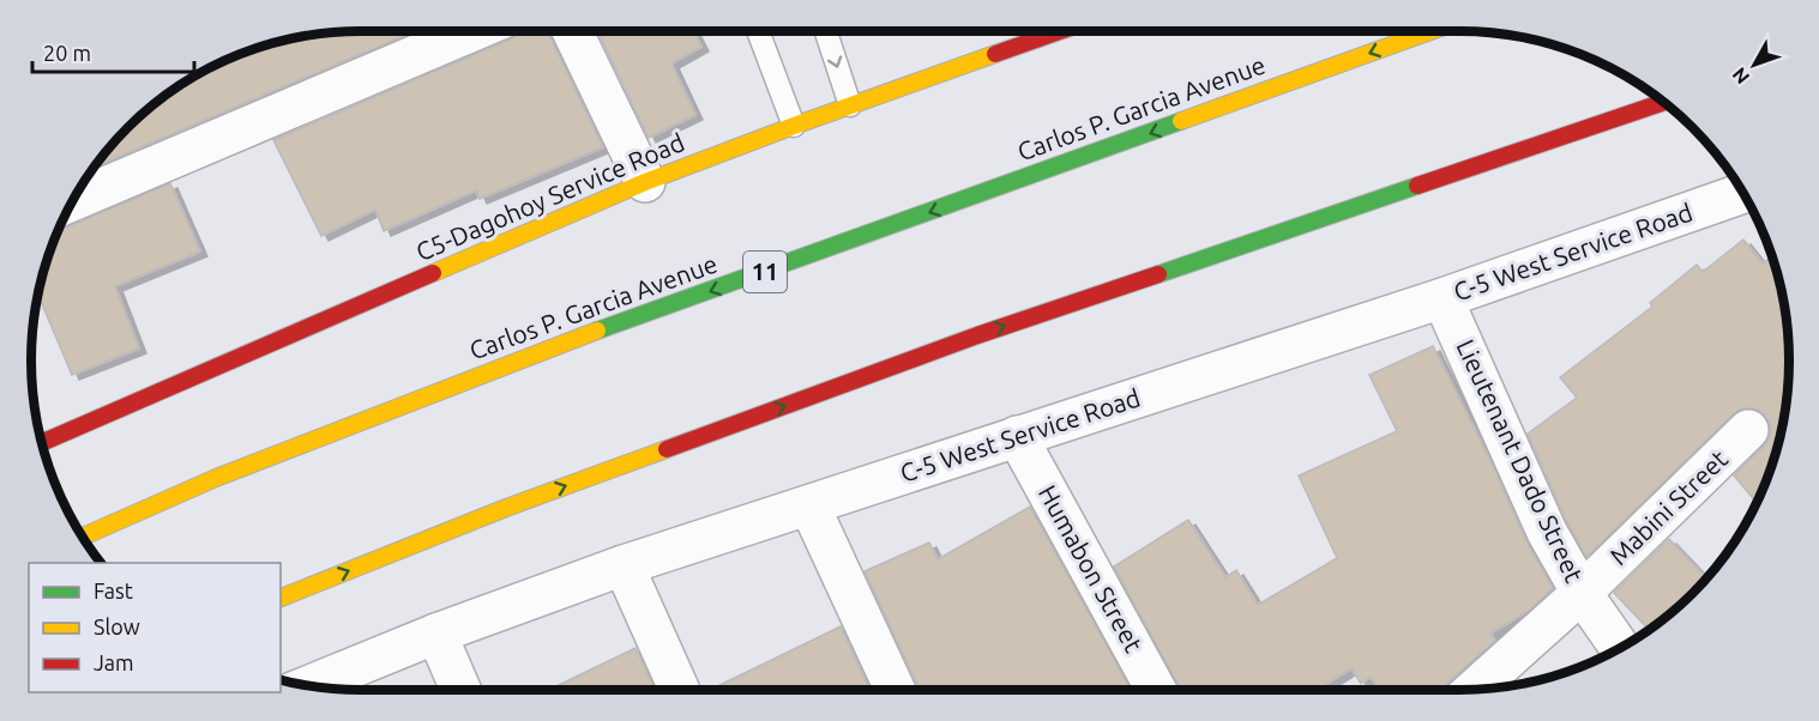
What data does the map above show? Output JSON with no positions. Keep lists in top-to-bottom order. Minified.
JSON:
{"streets":{"main road":["Carlos P. Garcia Avenue","C5-Dagohoy Service Road","11"],"street":["C-5 West Service Road","Lieutenant Dado Street","Mabini Street","Humabon Street"]},"crossings":[["C-5 West Service Road","Lieutenant Dado Street"],["C-5 West Service Road","Humabon Street"],["Lieutenant Dado Street","Mabini Street"]],"legend":["Fast","Slow","Jam"],"scale_bar":"20 m","north":"bottom left"}
